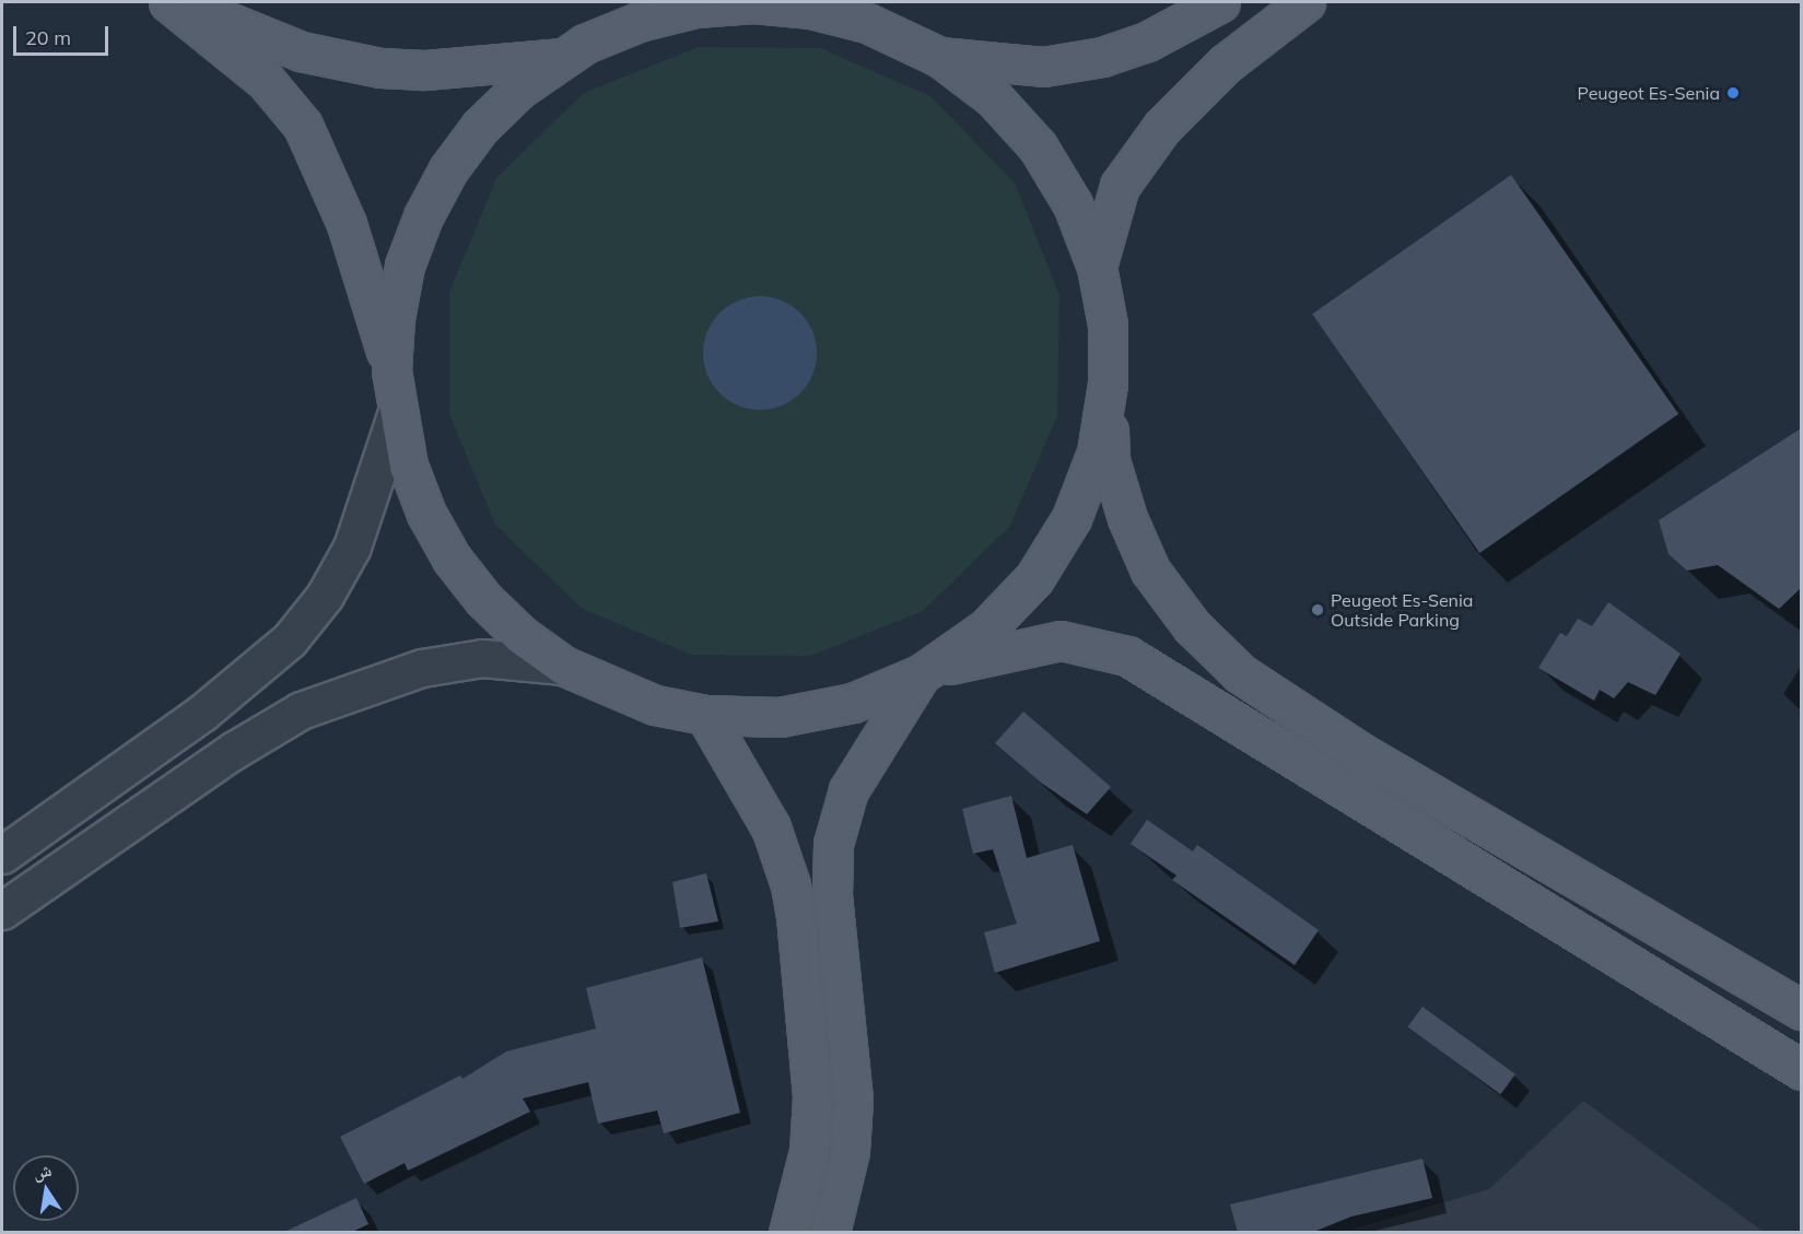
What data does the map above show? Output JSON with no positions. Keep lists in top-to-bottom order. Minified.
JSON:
{"places":["Peugeot Es-Senia","Peugeot Es-Senia Outside Parking"],"scale_bar":"20 m","north":"top"}
